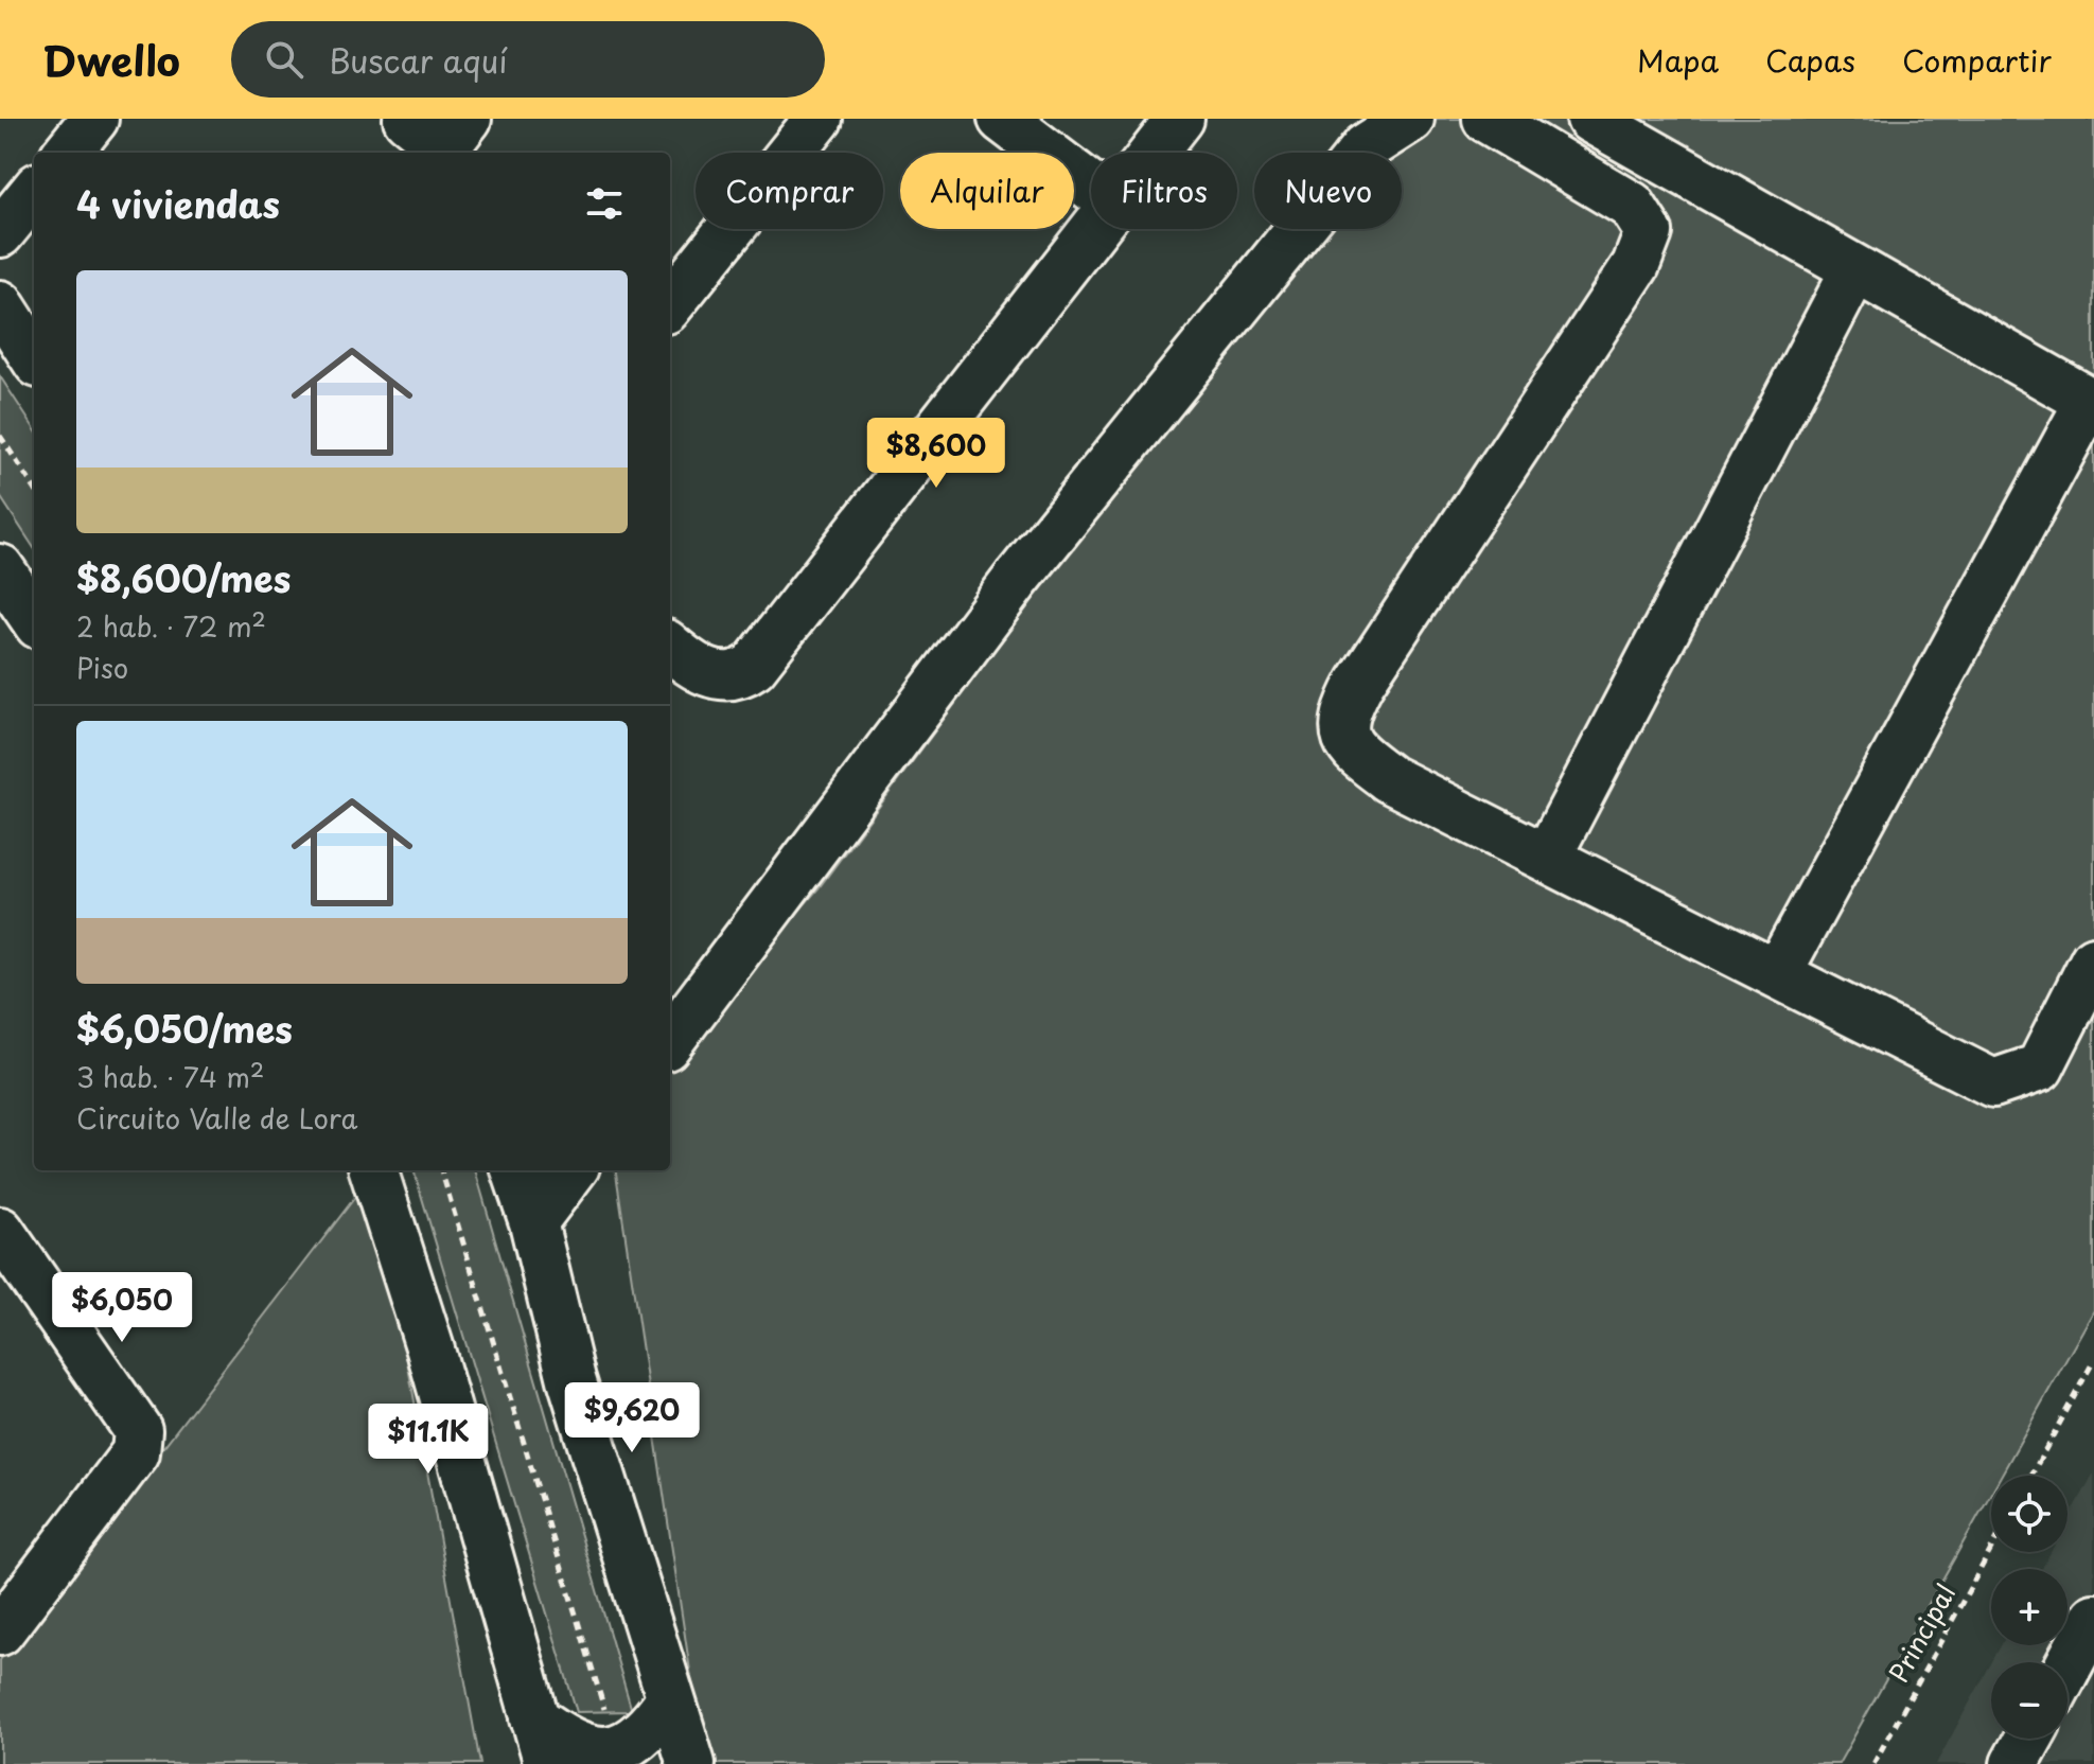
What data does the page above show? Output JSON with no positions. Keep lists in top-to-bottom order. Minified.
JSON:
{"streets":{"path":["Principal"]},"page":{"header":"Dwello","search":"Buscar aquí","nav":["Mapa","Capas","Compartir"],"chip":["Comprar","Alquilar","Filtros","Nuevo"],"heading":"4 viviendas","list":[{"name":"$8,600/mes","note":"2 hab. · 72 m² · Piso"},{"name":"$6,050/mes","note":"3 hab. · 74 m² · Circuito Valle de Lora"}],"price":["$8,600","$6,050","$9,620","$11.1K"],"map_buttons":["+","−"]}}
